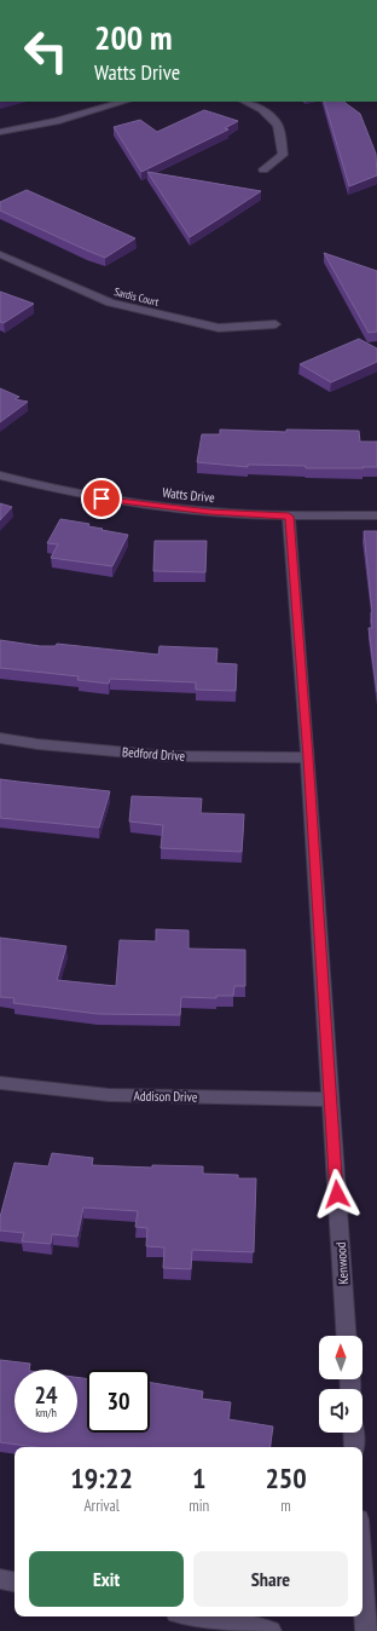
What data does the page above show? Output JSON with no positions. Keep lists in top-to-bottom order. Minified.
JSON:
{"streets":{"street":["Sardis Court","Watts Drive","Bedford Drive","Addison Drive","Kenwood"]},"crossings":[["Watts Drive","Kenwood"],["Bedford Drive","Kenwood"],["Addison Drive","Kenwood"]],"north":"top","page":{"turn":["200 m","Watts Drive"],"speed":"24 km/h","limit":"30","eta":["19:22","Arrival","1","min","250","m"],"buttons":["Exit","Share"]}}
